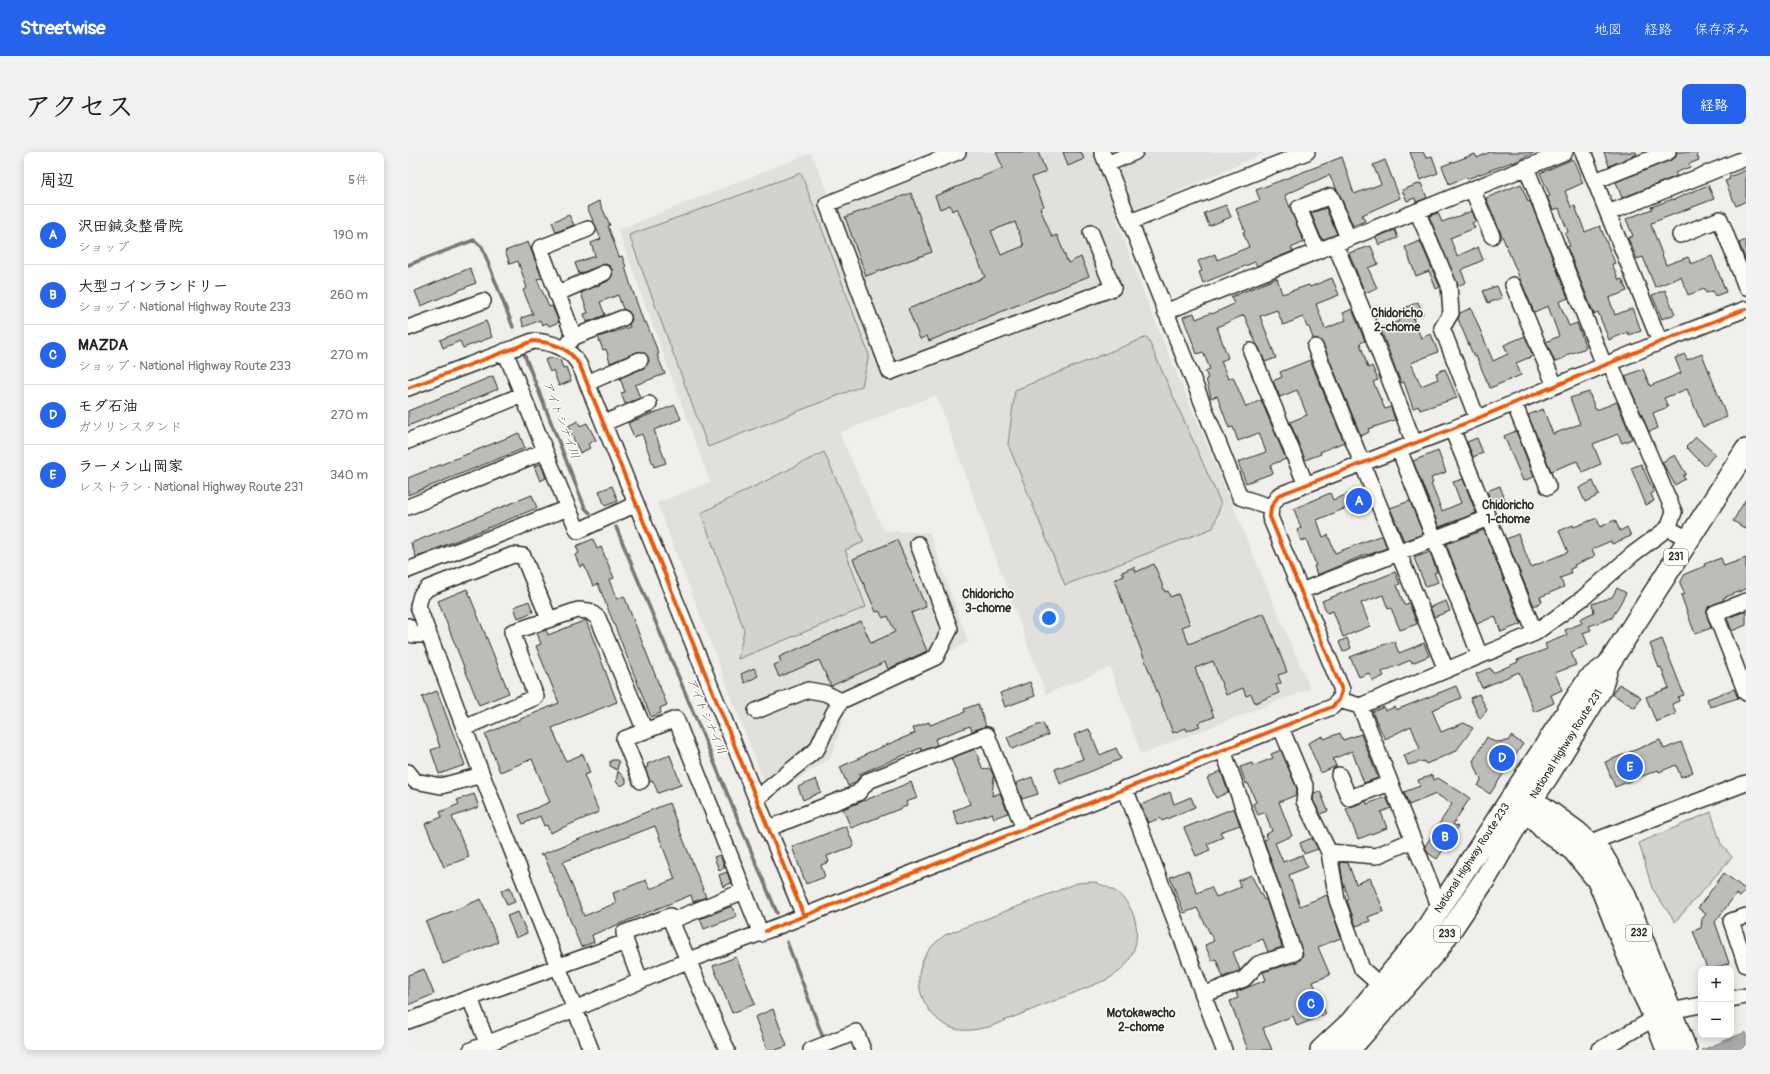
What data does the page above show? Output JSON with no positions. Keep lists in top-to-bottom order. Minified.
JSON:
{"streets":{"highway":["231","National Highway Route 231","National Highway Route 233","232","233"]},"crossings":[["National Highway Route 231","National Highway Route 233"],["National Highway Route 231","232"],["National Highway Route 233","232"]],"districts":["Chidoricho 2-chome","Chidoricho 1-chome","Chidoricho 3-chome","Motokawacho 2-chome"],"water":["アイトシナイ川"],"page":{"header":"Streetwise","nav":["地図","経路","保存済み"],"title":"アクセス","buttons":"経路","heading":["周辺","5件"],"list":[{"mark":"A","name":"沢田鍼灸整骨院","note":"ショップ","value":"190 m"},{"mark":"B","name":"大型コインランドリー","note":"ショップ · National Highway Route 233","value":"260 m"},{"mark":"C","name":"MAZDA","note":"ショップ · National Highway Route 233","value":"270 m"},{"mark":"D","name":"モダ石油","note":"ガソリンスタンド","value":"270 m"},{"mark":"E","name":"ラーメン山岡家","note":"レストラン · National Highway Route 231","value":"340 m"}],"pins":["A","D","E","B","C"],"map_buttons":["+","−"]}}
